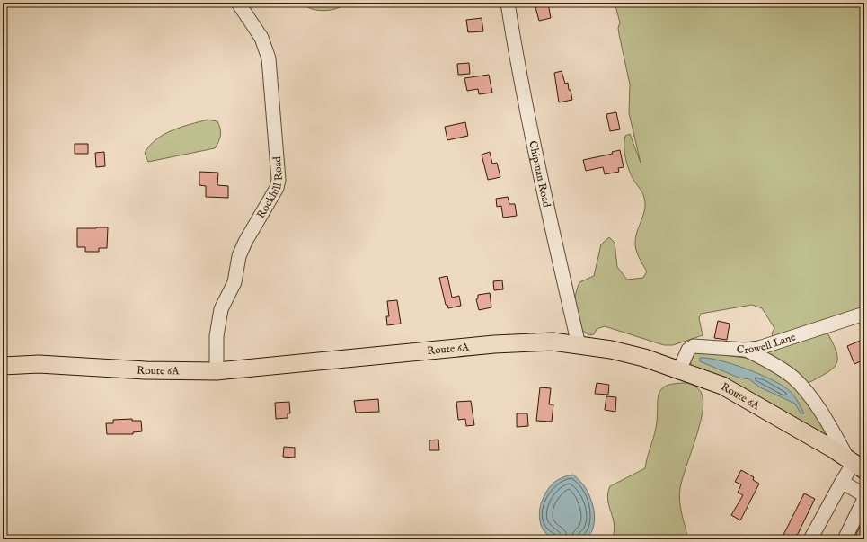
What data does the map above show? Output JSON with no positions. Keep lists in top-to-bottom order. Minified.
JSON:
{"streets":{"main road":["Route 6A"],"street":["Chipman Road","Rockhill Road","Crowell Lane"]},"crossings":[["Chipman Road","Route 6A"],["Rockhill Road","Route 6A"],["Crowell Lane","Route 6A"]]}
